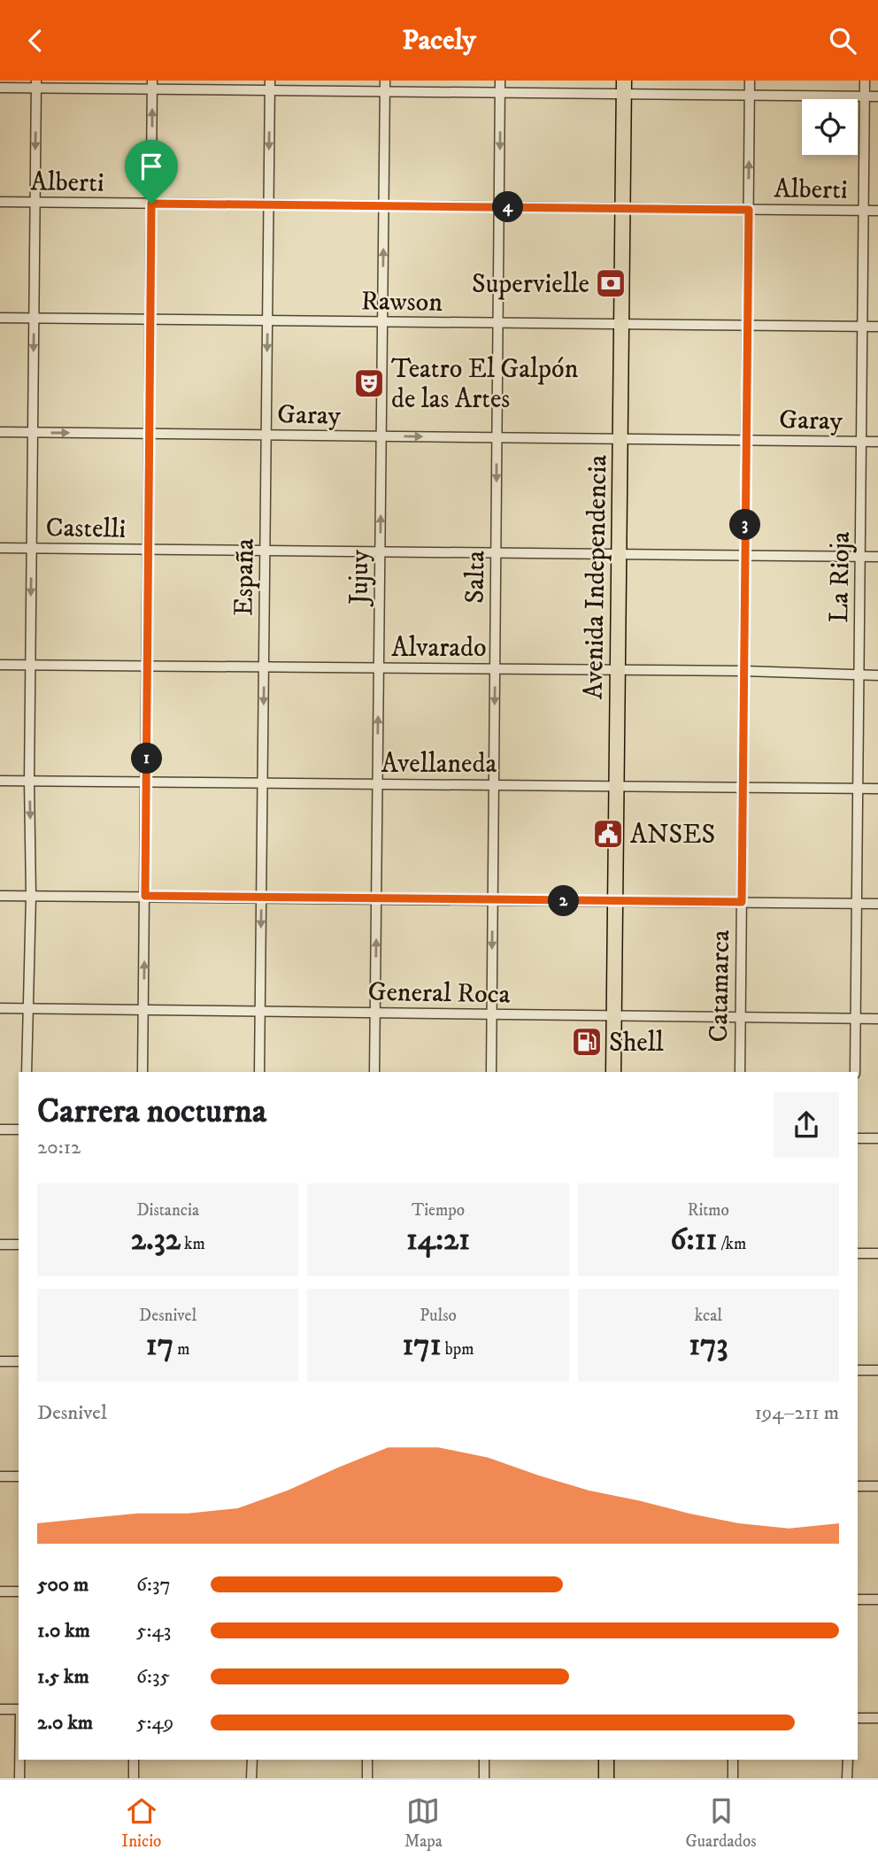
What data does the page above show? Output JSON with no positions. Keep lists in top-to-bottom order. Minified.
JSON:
{"streets":{"main road":["Avenida Independencia"],"street":["Alberti","Rawson","Garay","Castelli","España","Jujuy","Salta","La Rioja","Alvarado","Avellaneda","Catamarca","General Roca"]},"crossings":[["Alberti","España"],["Alberti","Jujuy"],["Alberti","Salta"],["Alberti","Avenida Independencia"],["Alberti","La Rioja"],["Alberti","Catamarca"],["Rawson","España"],["Rawson","Jujuy"],["Rawson","Salta"],["Rawson","Avenida Independencia"],["Rawson","La Rioja"],["Rawson","Catamarca"],["Garay","España"],["Garay","Jujuy"],["Garay","Salta"],["Garay","Avenida Independencia"],["Garay","La Rioja"],["Garay","Catamarca"],["Castelli","España"],["Castelli","Jujuy"],["Castelli","Salta"],["Castelli","Avenida Independencia"],["Castelli","La Rioja"],["Castelli","Catamarca"],["España","Alvarado"],["España","Avellaneda"],["España","General Roca"],["Jujuy","Alvarado"],["Jujuy","Avellaneda"],["Jujuy","General Roca"],["Salta","Alvarado"],["Salta","Avellaneda"],["Salta","General Roca"],["Avenida Independencia","Alvarado"],["Avenida Independencia","Avellaneda"],["Avenida Independencia","General Roca"],["La Rioja","Alvarado"],["La Rioja","Avellaneda"],["La Rioja","General Roca"],["Alvarado","Catamarca"],["Avellaneda","Catamarca"],["Catamarca","General Roca"]],"one_way":["España","Jujuy","Salta"],"places":{"bank":["Supervielle"],"theatre":["Teatro El Galpón de las Artes"],"public building":["ANSES"],"fuel station":["Shell"]},"page":{"header":"Pacely","pins":["4","3","1","2"],"heading":["Carrera nocturna","20:12"],"stats":[["Distancia","2.32 km"],["Tiempo","14:21"],["Ritmo","6:11 /km"],["Desnivel","17 m"],["Pulso","171 bpm"],["kcal","173"]],"chart":["Desnivel","194–211 m"],"list":[{"name":"500 m","note":"6:37"},{"name":"1.0 km","note":"5:43"},{"name":"1.5 km","note":"6:35"},{"name":"2.0 km","note":"5:49"}],"tabs":["Inicio","Mapa","Guardados"]}}
